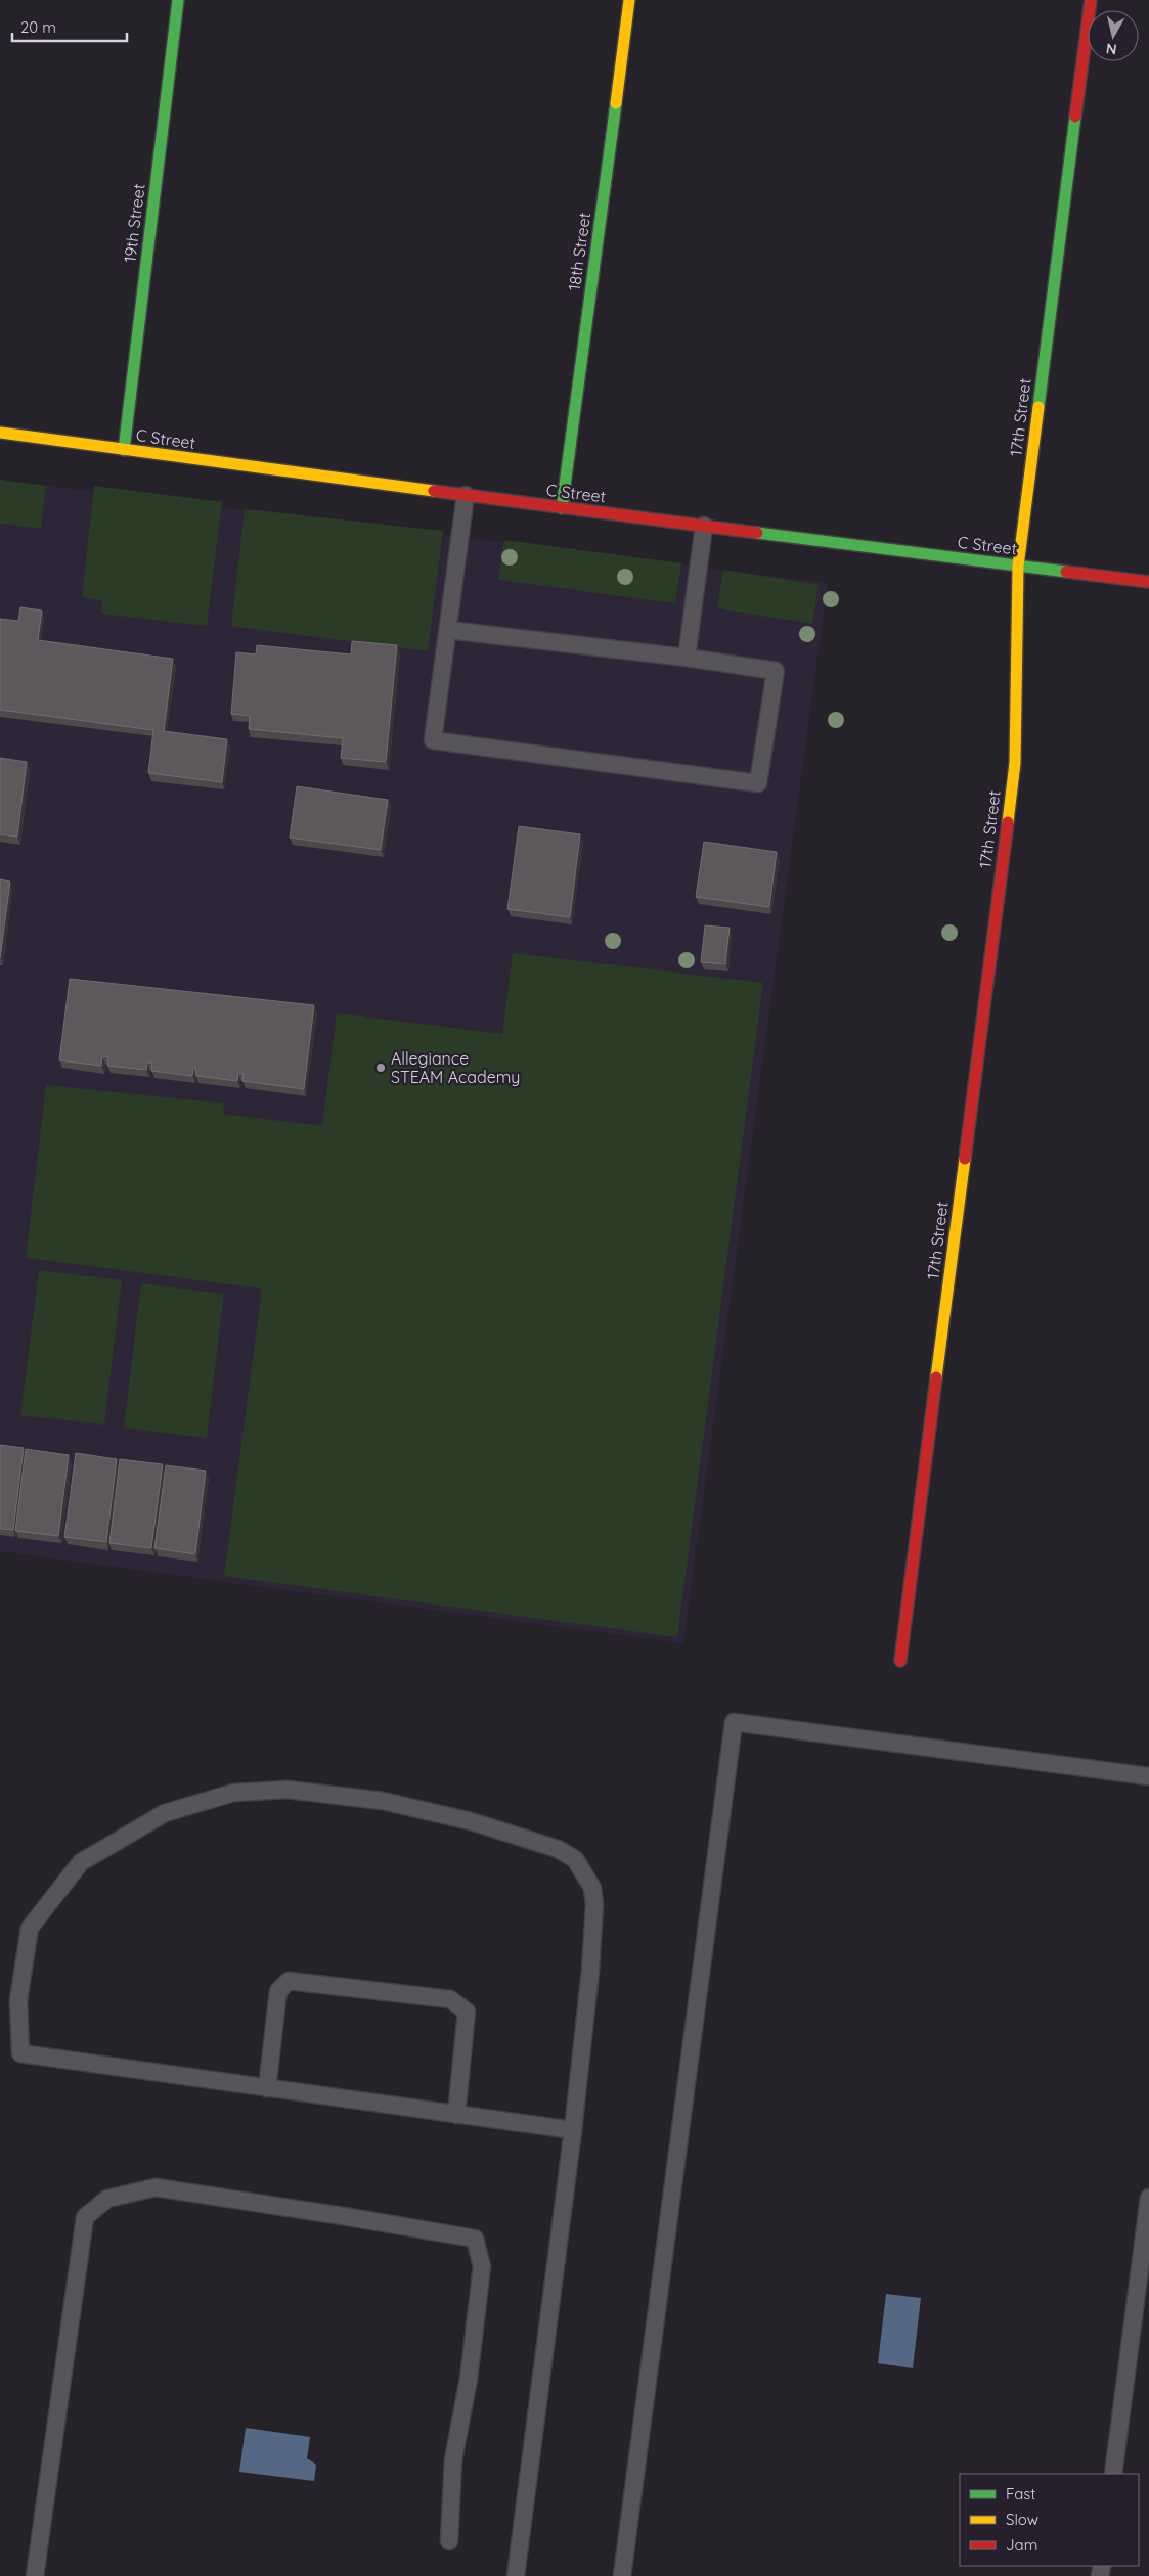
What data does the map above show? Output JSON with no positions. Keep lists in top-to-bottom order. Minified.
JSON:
{"streets":{"street":["19th Street","18th Street","17th Street","C Street"]},"crossings":[["19th Street","C Street"],["18th Street","C Street"],["17th Street","C Street"]],"places":["Allegiance STEAM Academy"],"legend":["Fast","Slow","Jam"],"scale_bar":"20 m","north":"bottom"}
